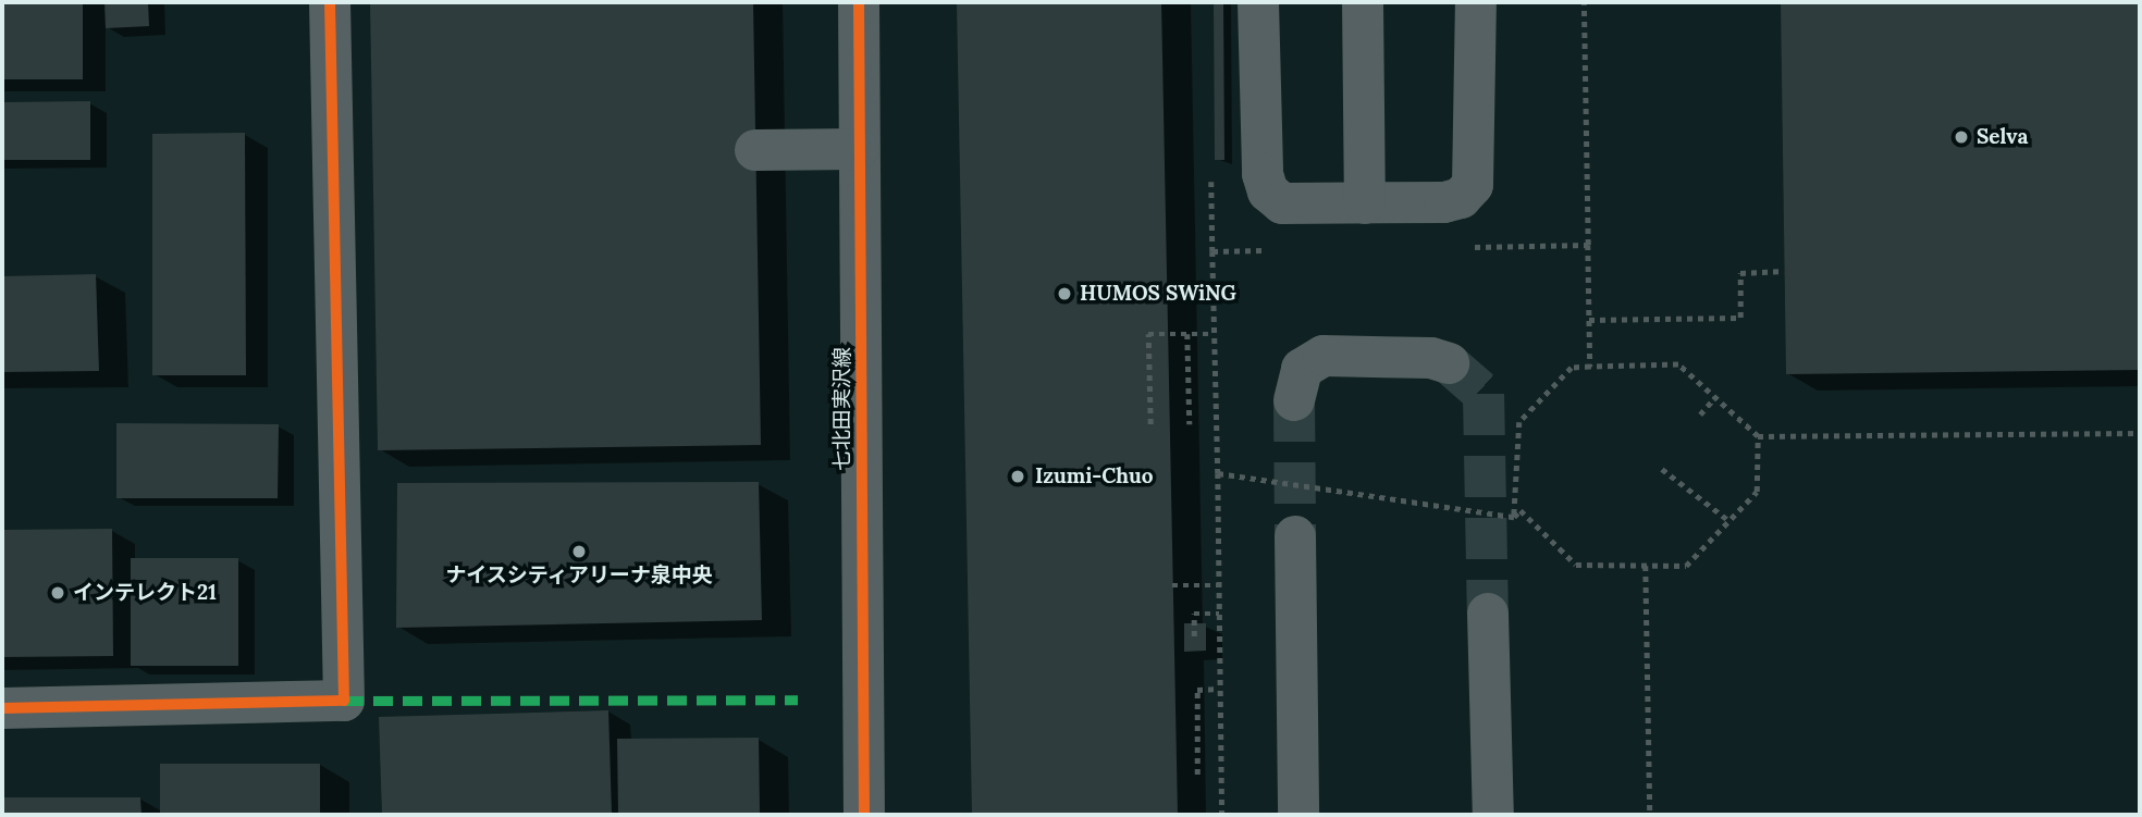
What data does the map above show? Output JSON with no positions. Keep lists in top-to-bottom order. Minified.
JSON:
{"streets":{"street":["七北田実沢線"]},"places":["Selva","HUMOS SWiNG","Izumi-Chuo","ナイスシティアリーナ泉中央","インテレクト21"]}
